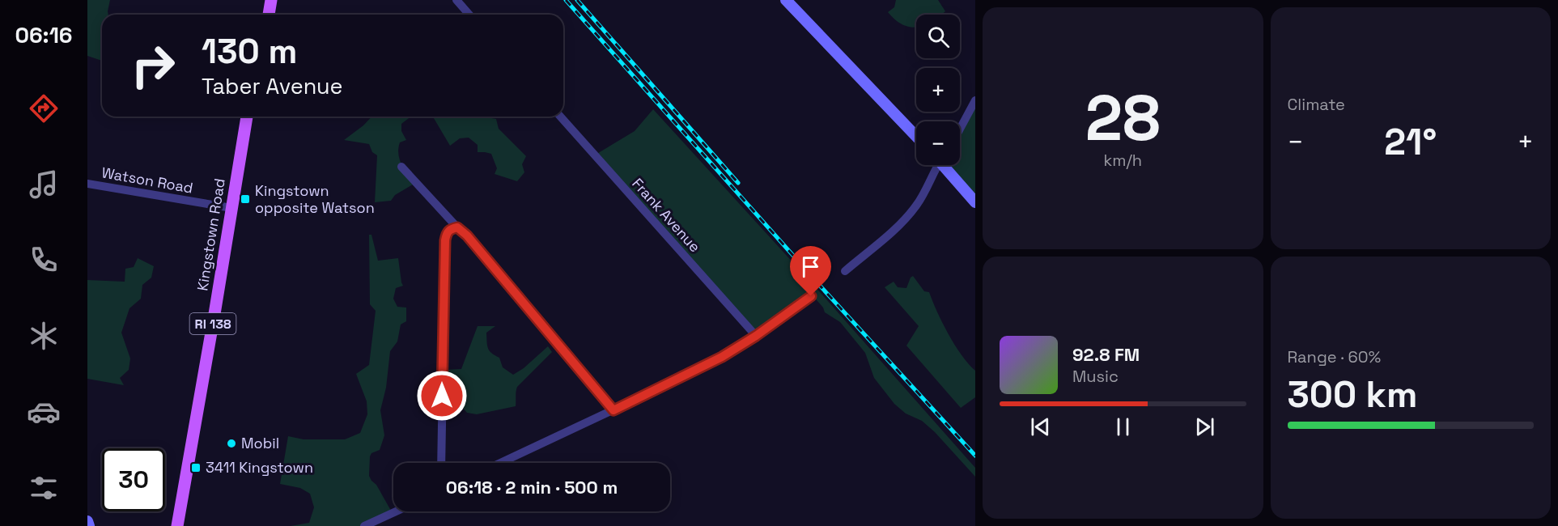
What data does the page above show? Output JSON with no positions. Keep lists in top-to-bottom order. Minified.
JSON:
{"streets":{"main road":["Kingstown Road","RI 138"],"street":["Watson Road","Frank Avenue"]},"crossings":[["Watson Road","Kingstown Road"]],"places":{"transit":["Kingstown opposite Watson","3411 Kingstown"],"other":["Mobil"]},"page":{"tabs":"06:16","tile":[["28","km/h"],"Climate",["Range · 60%","300 km"]],"map_buttons":["+","−"],"turn":["130 m","Taber Avenue"],"heat":["−","21°","+"],"song":["92.8 FM","Music"],"limit":"30","trip":"06:18 · 2 min · 500 m"}}
